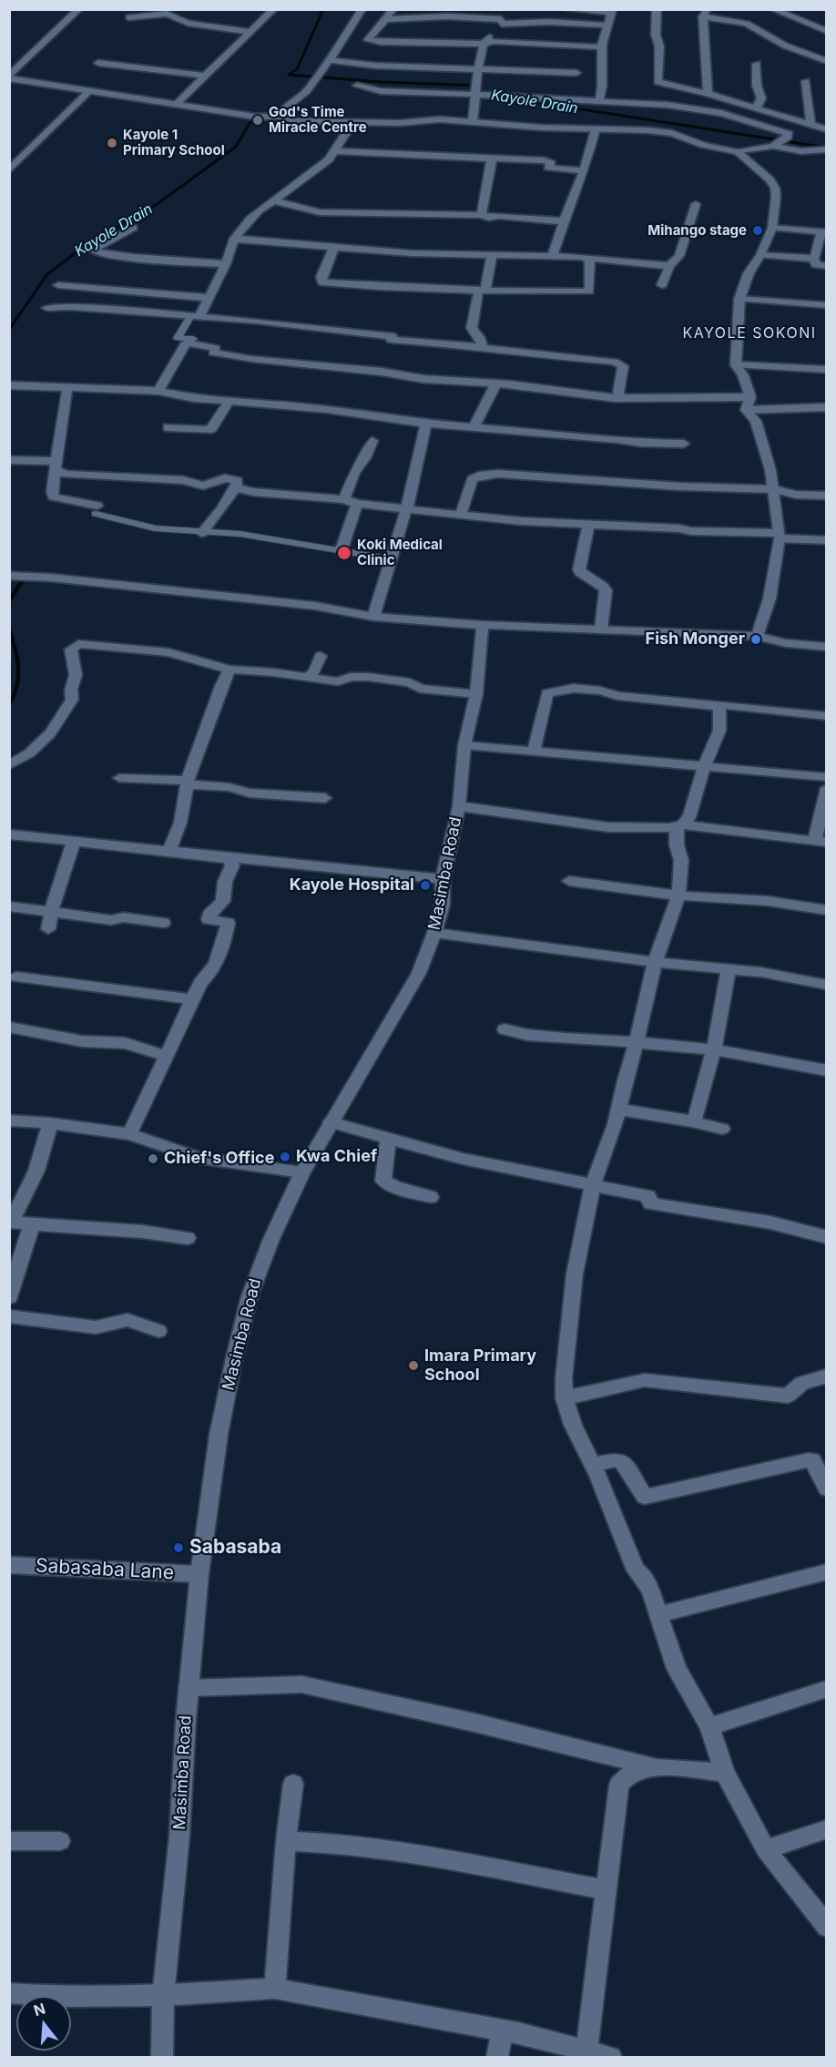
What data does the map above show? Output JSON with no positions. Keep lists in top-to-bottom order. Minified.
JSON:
{"streets":{"street":["Masimba Road","Sabasaba Lane"]},"crossings":[["Masimba Road","Sabasaba Lane"]],"districts":["KAYOLE SOKONI"],"water":["Kayole Drain"],"places":["God's Time Miracle Centre","Kayole 1 Primary School","Mihango stage","Koki Medical Clinic","Fish Monger","Kayole Hospital","Kwa Chief","Chief's Office","Imara Primary School","Sabasaba"],"north":"top"}
